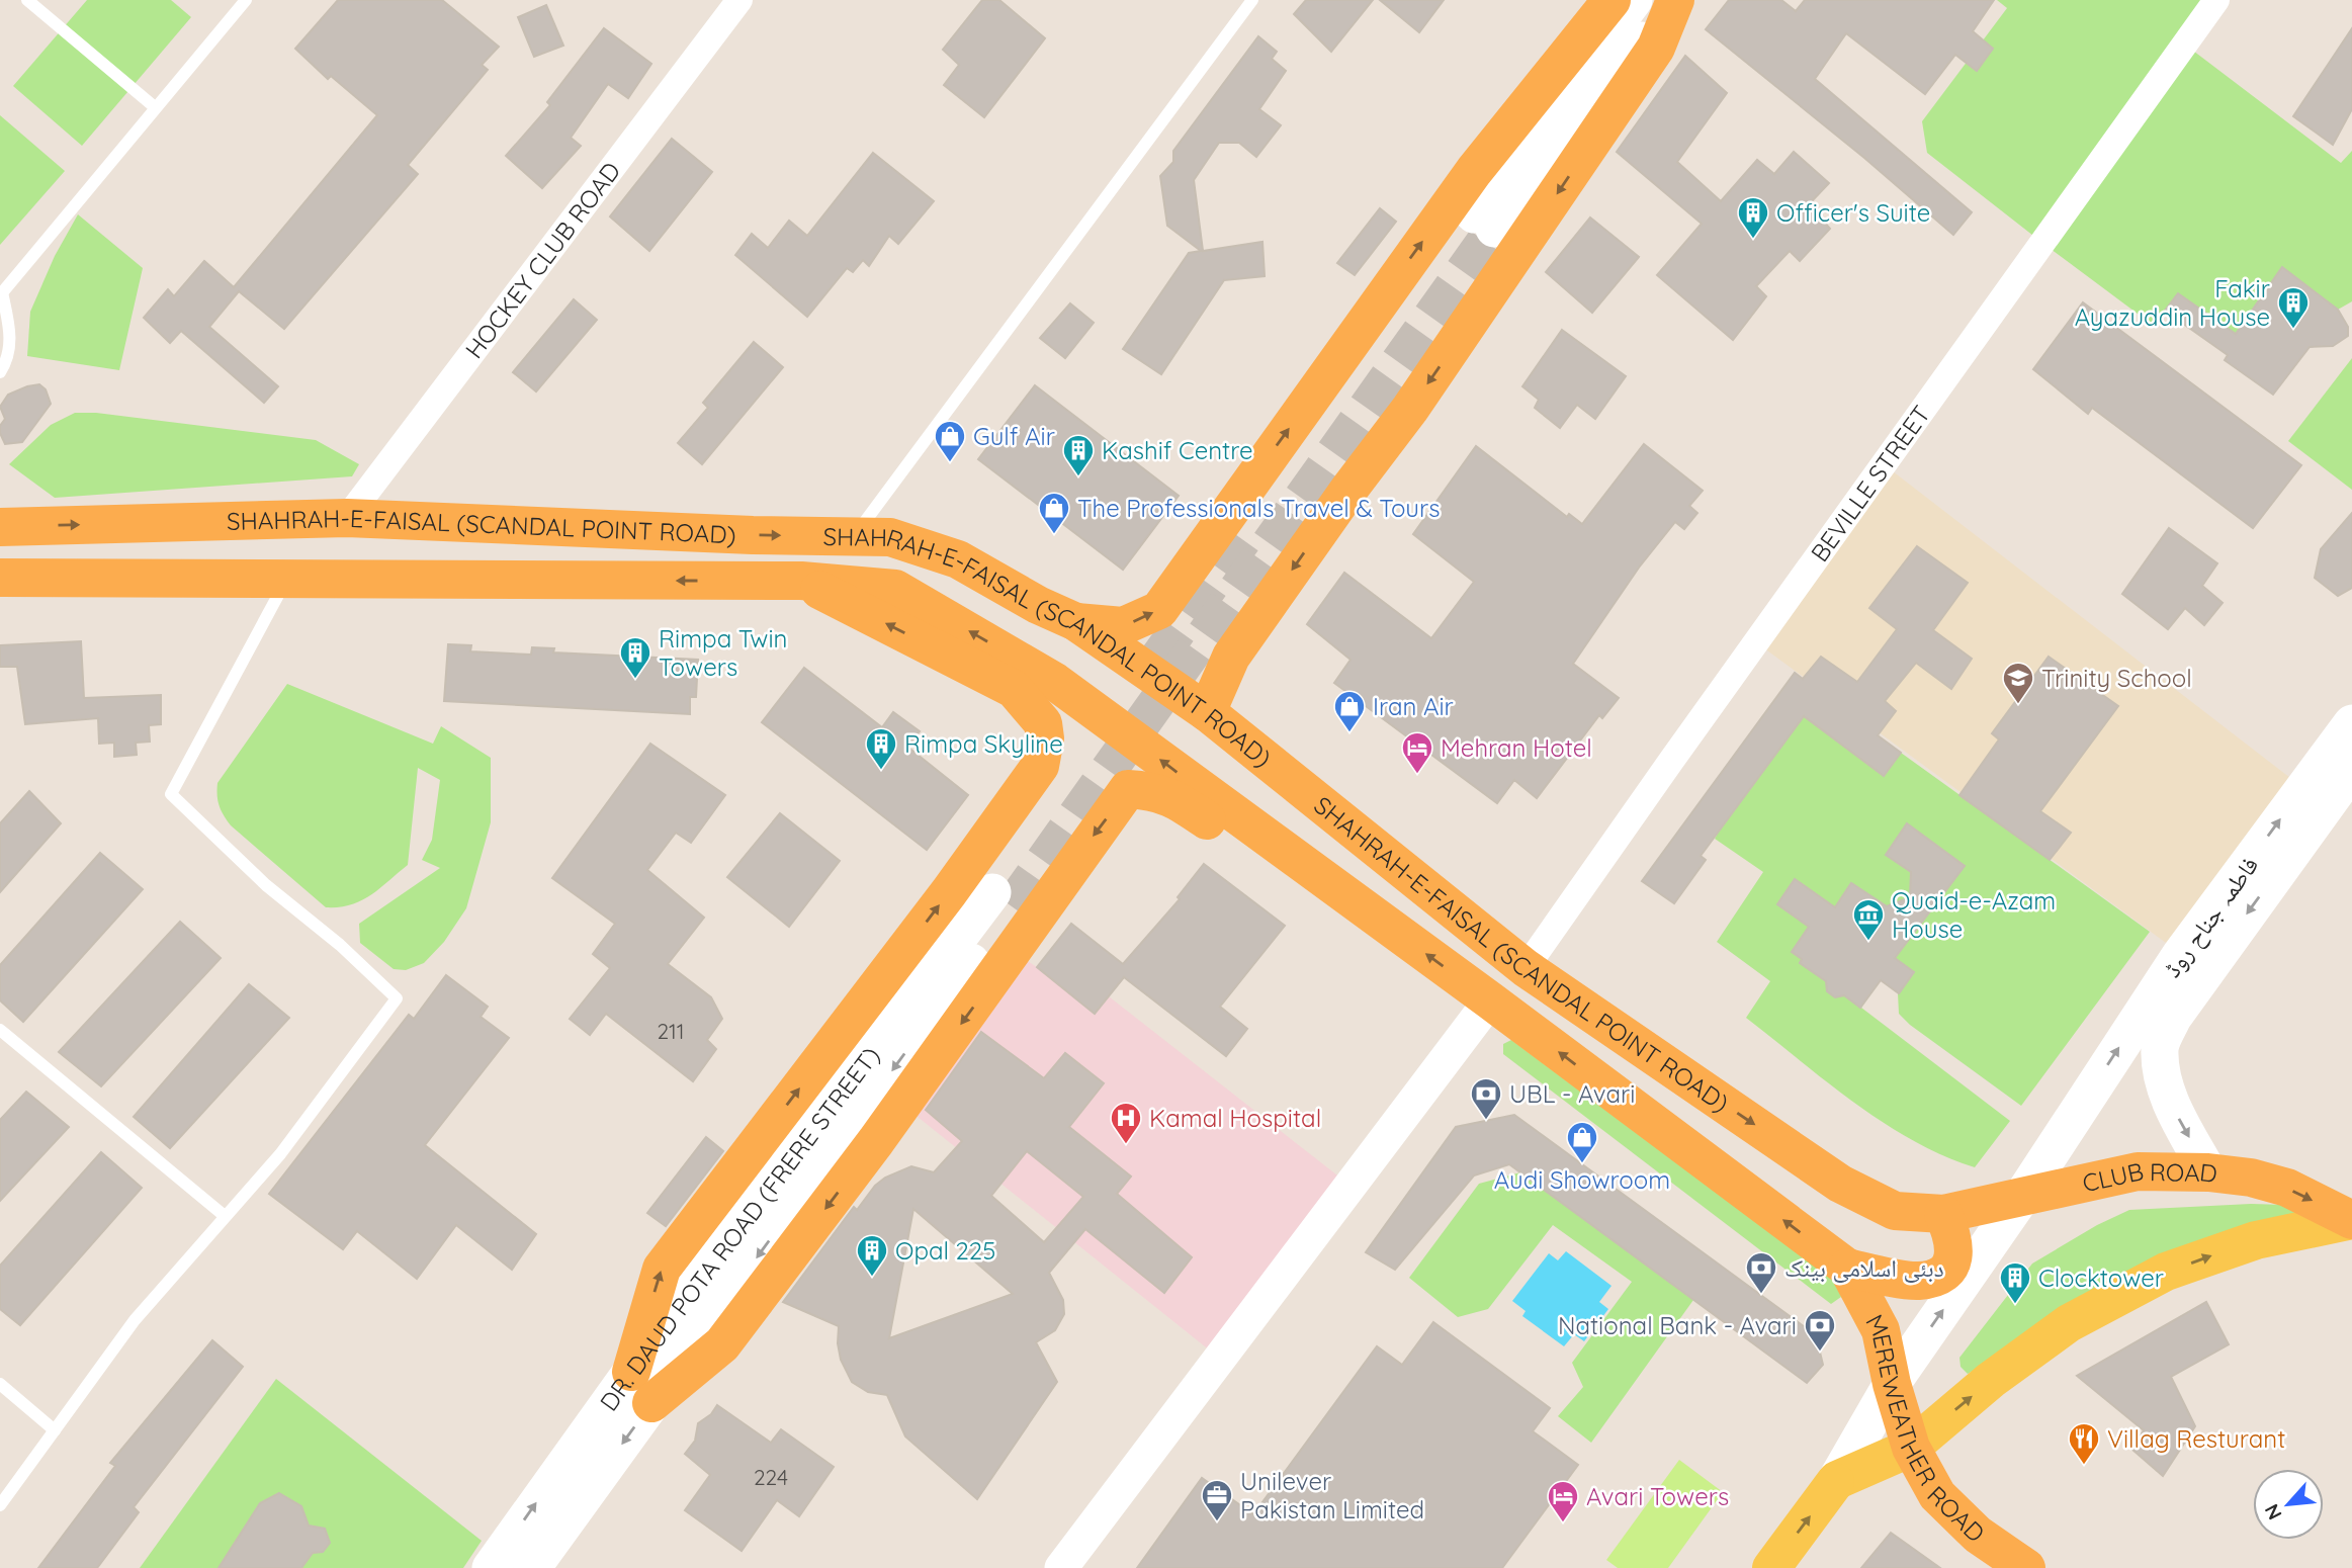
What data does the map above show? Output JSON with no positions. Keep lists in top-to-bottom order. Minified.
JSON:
{"streets":{"highway":["SHAHRAH-E-FAISAL (SCANDAL POINT ROAD)","CLUB ROAD","MEREWEATHER ROAD"],"main road":["فاطمہ جناح روڈ","DR. DAUD POTA ROAD (FRERE STREET)"],"street":["HOCKEY CLUB ROAD","BEVILLE STREET"]},"crossings":[["HOCKEY CLUB ROAD","SHAHRAH-E-FAISAL (SCANDAL POINT ROAD)"],["BEVILLE STREET","SHAHRAH-E-FAISAL (SCANDAL POINT ROAD)"],["SHAHRAH-E-FAISAL (SCANDAL POINT ROAD)","CLUB ROAD"],["SHAHRAH-E-FAISAL (SCANDAL POINT ROAD)","MEREWEATHER ROAD"],["فاطمہ جناح روڈ","CLUB ROAD"],["فاطمہ جناح روڈ","MEREWEATHER ROAD"]],"one_way":["CLUB ROAD"],"places":{"building":["Officer's Suite","Fakir Ayazuddin House","Kashif Centre","Rimpa Twin Towers","Rimpa Skyline","Opal 225","Clocktower"],"shop":["Gulf Air","The Professionals Travel & Tours","Iran Air","Audi Showroom"],"school or university":["Trinity School"],"hotel":["Mehran Hotel","Avari Towers"],"museum":["Quaid-e-Azam House"],"bank":["UBL - Avari","دبئی اسلامی بینک","National Bank - Avari"],"hospital":["Kamal Hospital"],"restaurant":["Villag Resturant"],"office":["Unilever Pakistan Limited"]},"house_numbers":["211","224"],"north":"bottom left"}
